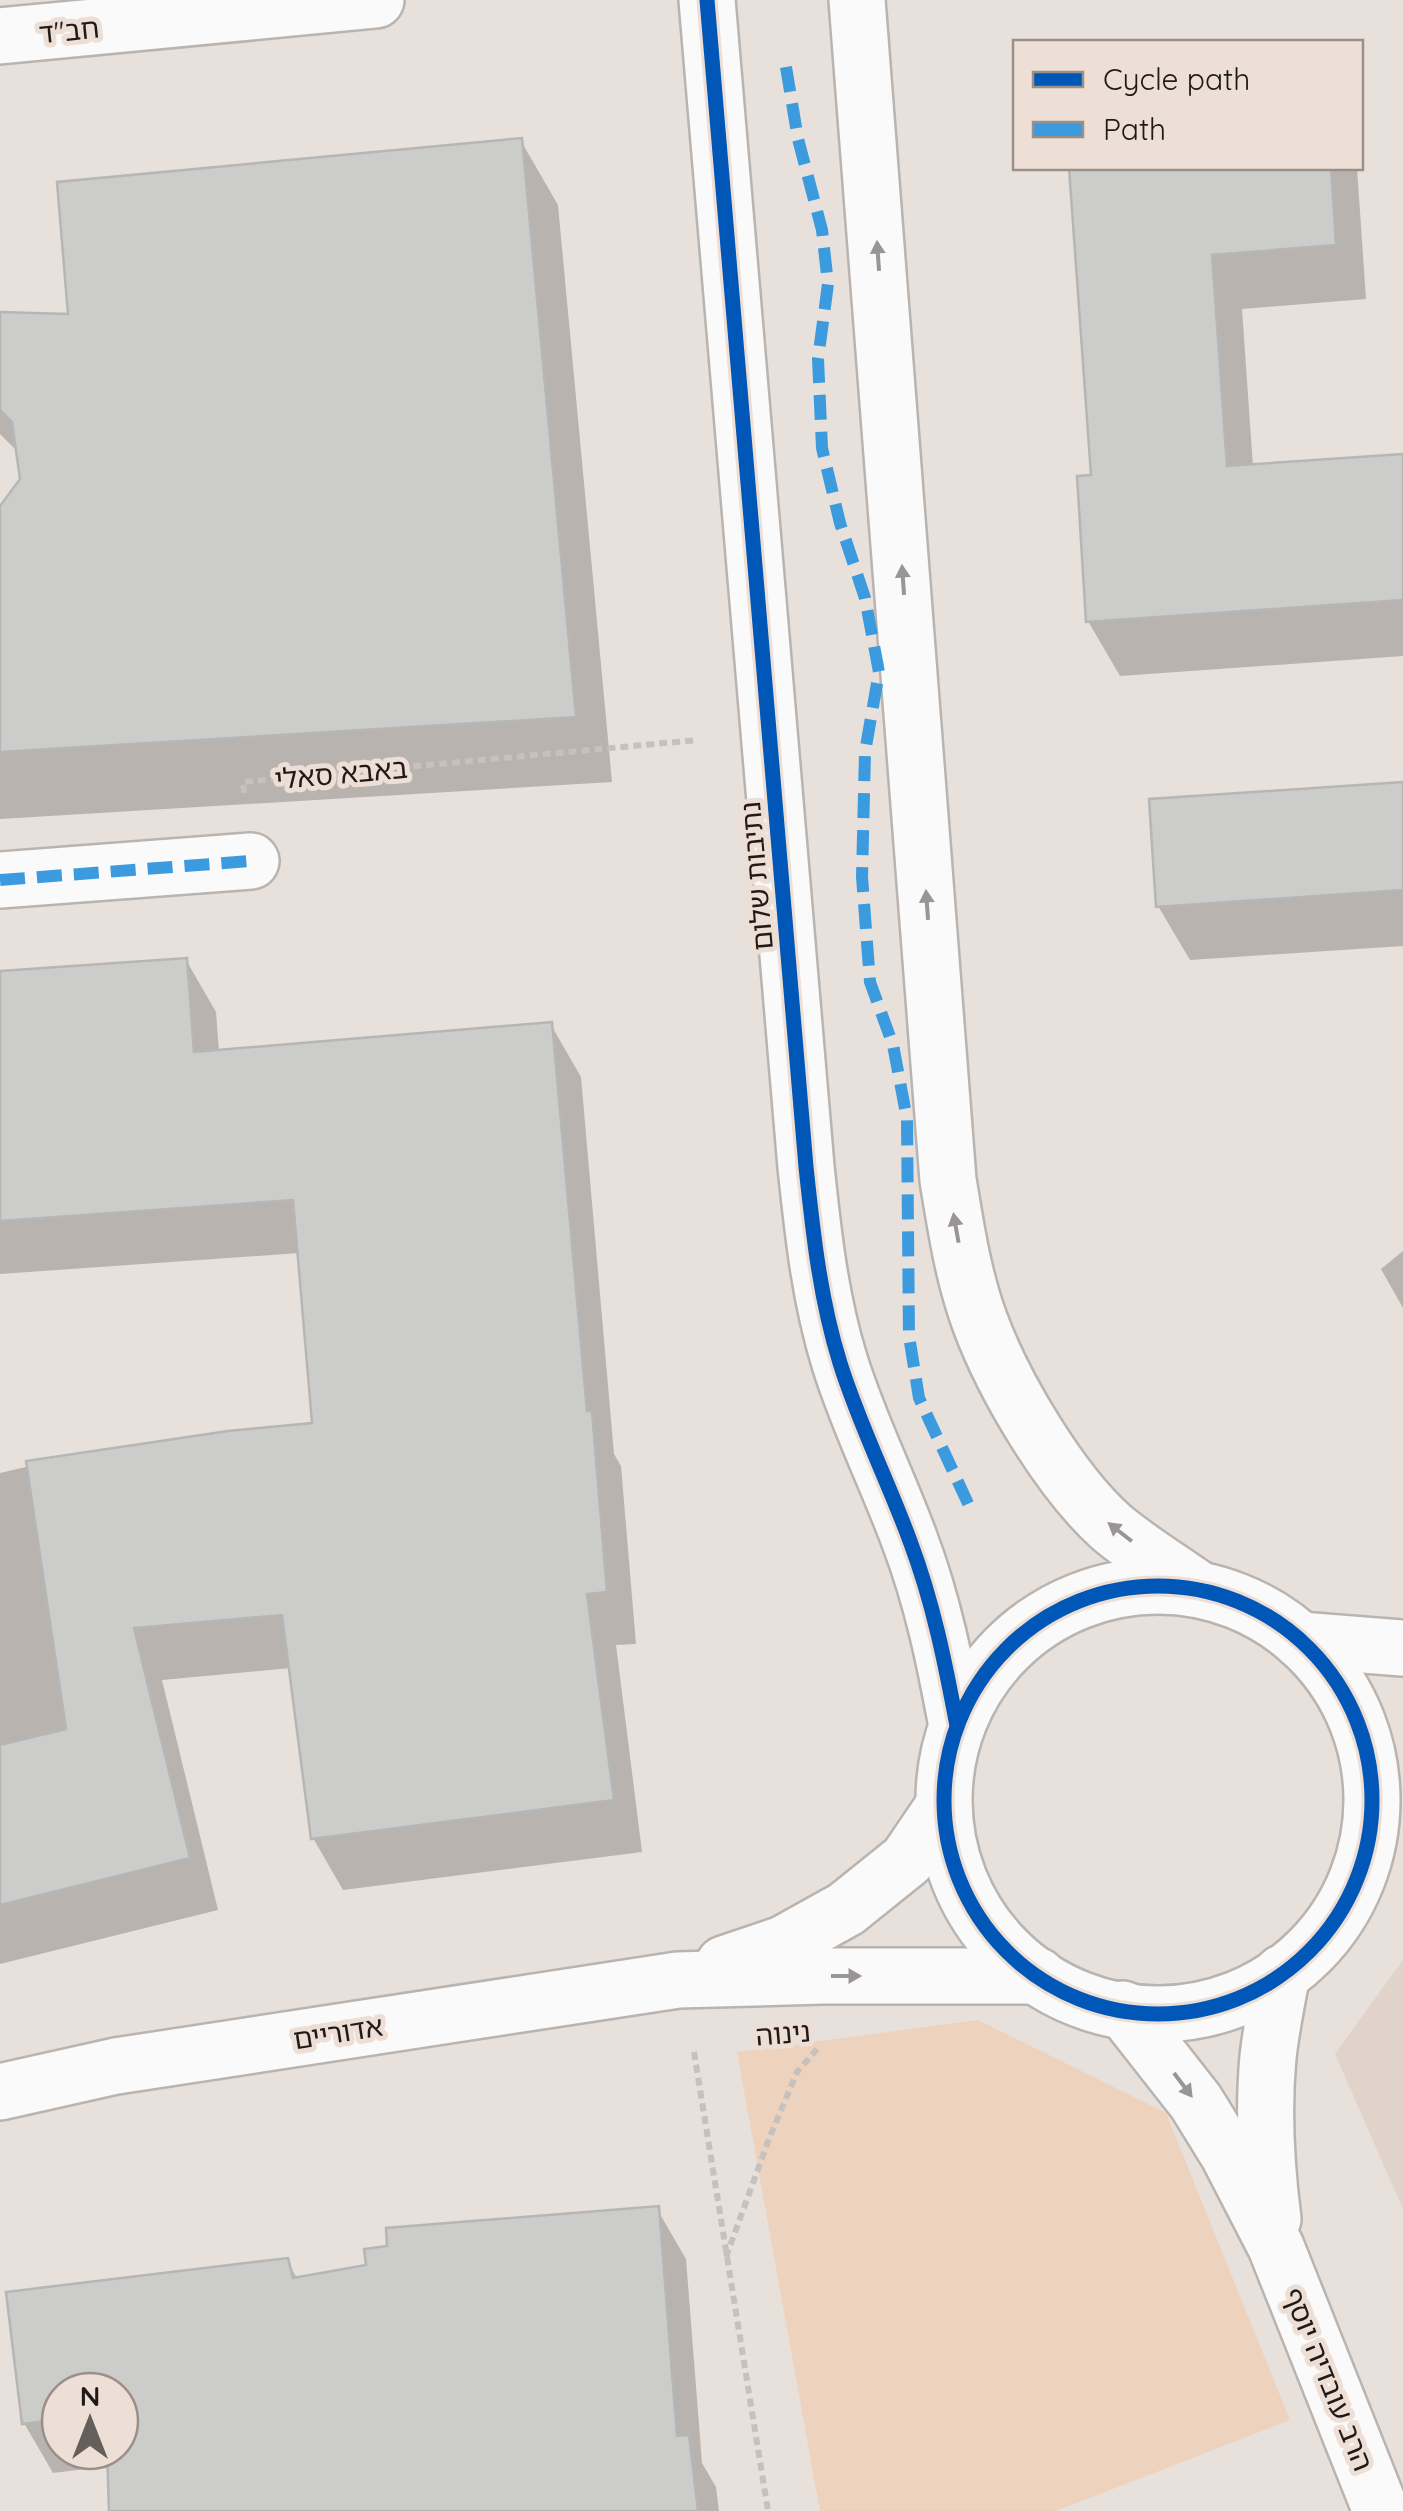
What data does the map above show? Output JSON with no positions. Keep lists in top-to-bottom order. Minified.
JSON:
{"streets":{"street":["חב\"ד","נתיבות שלום","אדוריים","הרב עובדיה יוסף"],"path":["באבא סאלי","נינוה"]},"crossings":[["באבא סאלי","נתיבות שלום"]],"legend":["Cycle path","Path"],"north":"top"}
